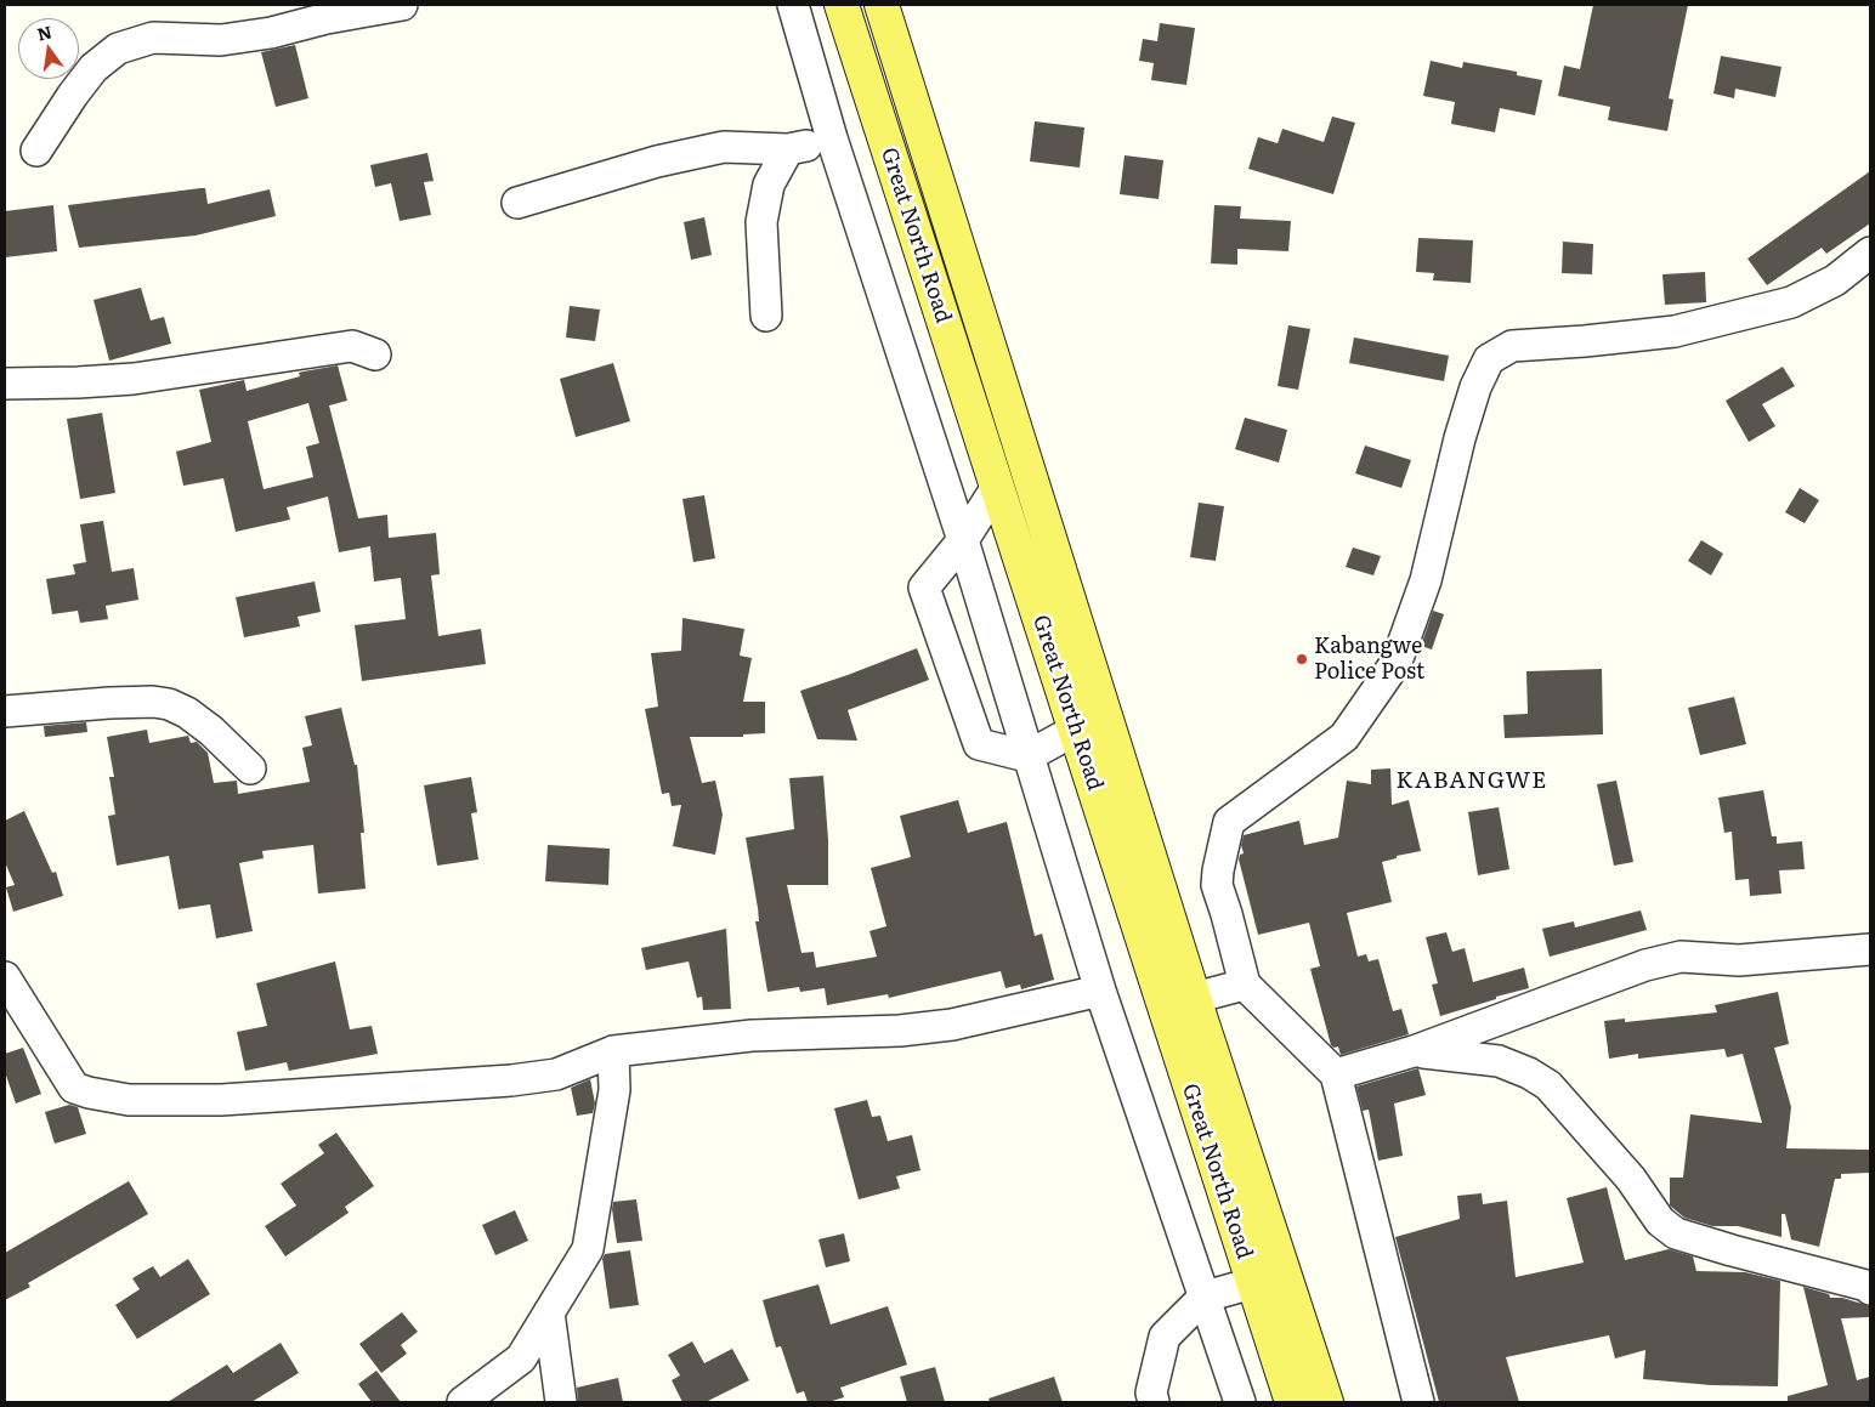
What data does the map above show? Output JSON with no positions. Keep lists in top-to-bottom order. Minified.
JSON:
{"streets":{"main road":["Great North Road"]},"districts":["KABANGWE"],"places":["Kabangwe Police Post"],"north":"top"}
